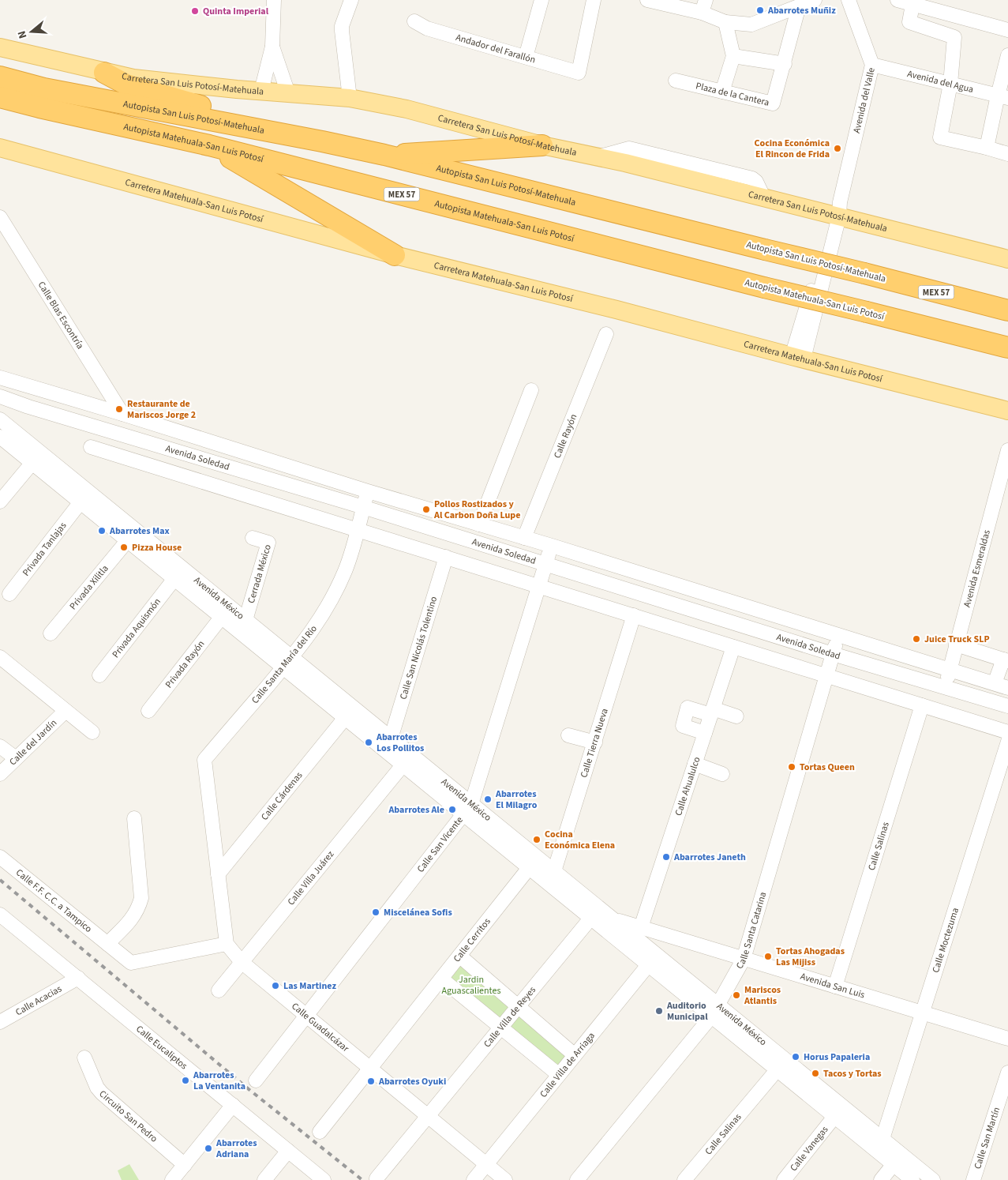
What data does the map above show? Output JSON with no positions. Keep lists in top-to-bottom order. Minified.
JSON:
{"streets":{"highway":["Autopista San Luis Potosí-Matehuala","Autopista Matehuala-San Luis Potosí","MEX 57"],"main road":["Carretera San Luis Potosí-Matehuala","Carretera Matehuala-San Luis Potosí"],"street":["Andador del Farallón","Avenida del Agua","Plaza de la Cantera","Avenida del Valle","Calle Blas Escontría","Calle Rayón","Avenida Soledad","Privada Tanlajas","Avenida Esmeraldas","Cerrada México","Privada Xilitla","Avenida México","Privada Aquismón","Calle San Nicolás Tolentino","Privada Rayón","Calle Santa María del Río","Calle del Jardín","Calle Tierra Nueva","Calle Ahualulco","Calle Cárdenas","Calle San Vicente","Calle Salinas","Calle Villa Juárez","Calle F.F. C.C. a Tampico","Calle Santa Catarina","Calle Moctezuma","Calle Cerritos","Avenida San Luis","Calle Acacias","Calle Villa de Reyes","Calle Guadalcázar","Calle Eucaliptos","Calle Villa de Arriaga","Circuito San Pedro","Calle San Martín","Calle Vanegas"]},"crossings":[["Avenida del Agua","Avenida del Valle"],["Carretera San Luis Potosí-Matehuala","Avenida del Valle"],["Avenida del Valle","Carretera Matehuala-San Luis Potosí"],["Autopista San Luis Potosí-Matehuala","Autopista Matehuala-San Luis Potosí"],["Calle Blas Escontría","Avenida Soledad"],["Calle Rayón","Avenida Soledad"],["Avenida Soledad","Avenida Esmeraldas"],["Avenida Soledad","Calle Santa María del Río"],["Avenida Soledad","Calle San Vicente"],["Avenida Soledad","Calle Santa Catarina"],["Privada Tanlajas","Avenida México"],["Cerrada México","Avenida México"],["Privada Xilitla","Avenida México"],["Avenida México","Privada Aquismón"],["Avenida México","Calle San Nicolás Tolentino"],["Avenida México","Privada Rayón"],["Avenida México","Calle Santa María del Río"],["Avenida México","Calle Tierra Nueva"],["Avenida México","Calle Cárdenas"],["Avenida México","Calle San Vicente"],["Avenida México","Calle Salinas"],["Avenida México","Calle Villa Juárez"],["Avenida México","Calle Santa Catarina"],["Avenida México","Calle Moctezuma"],["Avenida México","Calle Cerritos"],["Avenida México","Avenida San Luis"],["Avenida México","Calle Villa de Reyes"],["Avenida México","Calle Villa de Arriaga"],["Avenida México","Calle Vanegas"],["Calle Santa María del Río","Calle Cárdenas"],["Calle Ahualulco","Avenida San Luis"],["Calle San Vicente","Calle Guadalcázar"],["Calle Salinas","Avenida San Luis"],["Calle Villa Juárez","Calle Guadalcázar"],["Calle F.F. C.C. a Tampico","Calle Guadalcázar"],["Calle Santa Catarina","Avenida San Luis"],["Calle Moctezuma","Avenida San Luis"],["Calle Cerritos","Calle Guadalcázar"],["Calle Acacias","Calle Eucaliptos"],["Calle Villa de Reyes","Calle Guadalcázar"],["Calle Guadalcázar","Calle Villa de Arriaga"]],"parks":["Jardin Aguascalientes"],"places":["Abarrotes Muñiz","Quinta Imperial","Cocina Económica El Rincon de Frida","Restaurante de Mariscos Jorge 2","Pollos Rostizados y Al Carbon Doña Lupe","Abarrotes Max","Pizza House","Juice Truck SLP","Abarrotes Los Pollitos","Tortas Queen","Abarrotes El Milagro","Abarrotes Ale","Cocina Económica Elena","Abarrotes Janeth","Miscelánea Sofis","Tortas Ahogadas Las Mijiss","Las Martinez","Mariscos Atlantis","Auditorio Municipal","Horus Papaleria","Tacos y Tortas","Abarrotes La Ventanita","Abarrotes Oyuki","Abarrotes Adriana"],"north":"left"}
